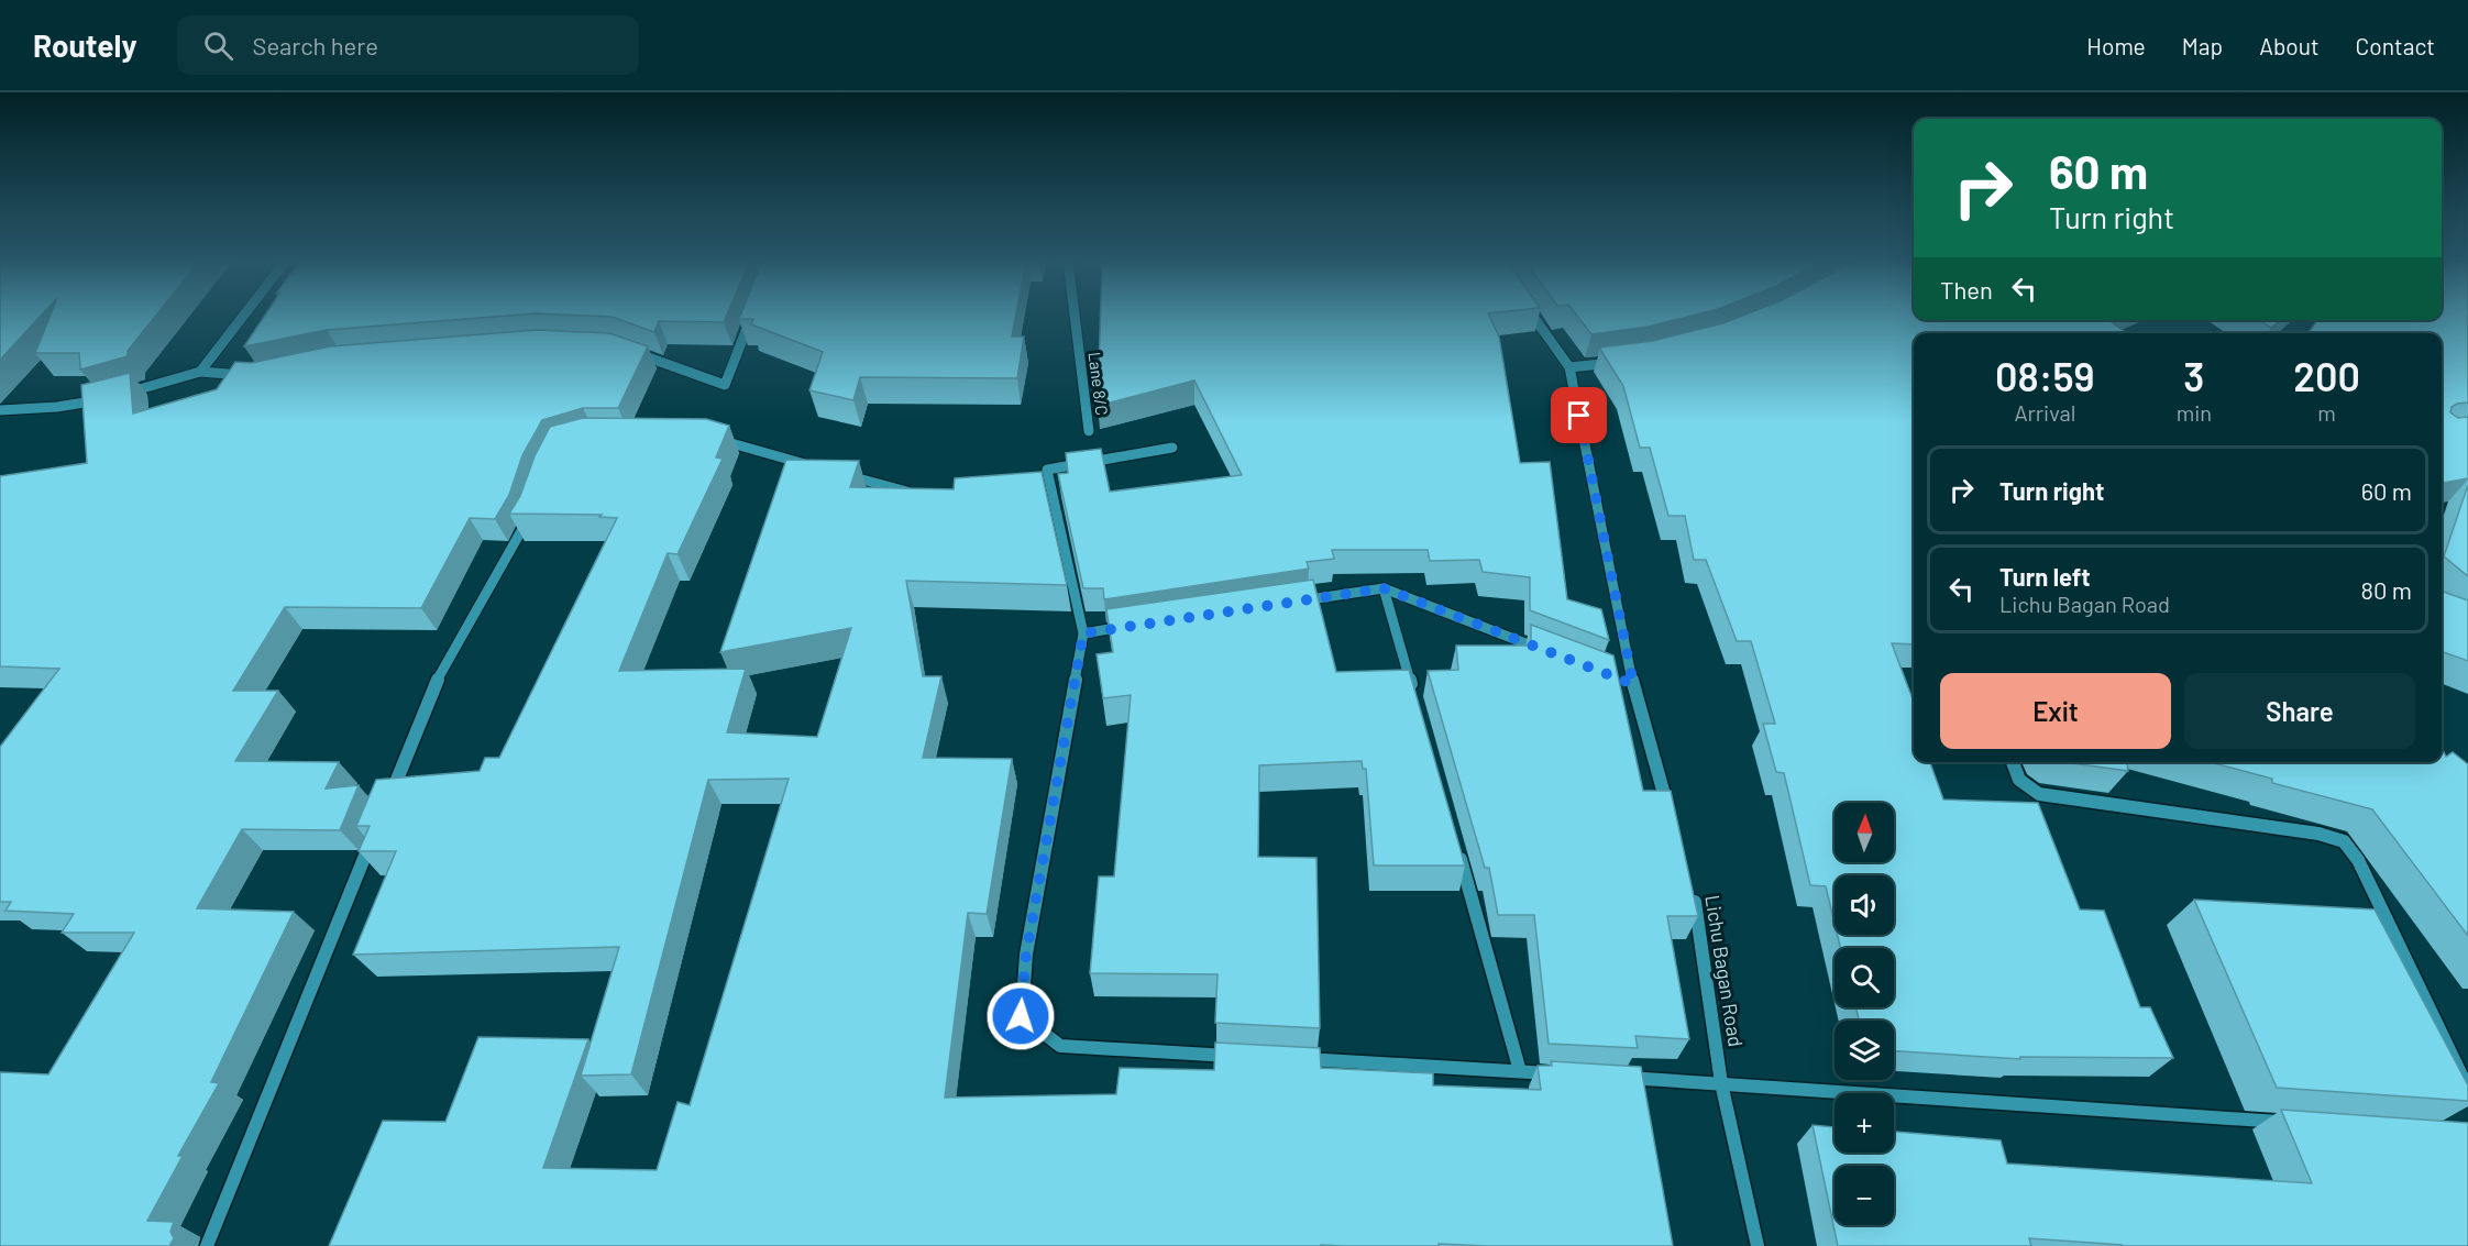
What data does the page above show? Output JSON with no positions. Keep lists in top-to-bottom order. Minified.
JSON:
{"streets":{"street":["Lane 8/C","Lichu Bagan Road"]},"north":"top","page":{"header":"Routely","search":"Search here","nav":["Home","Map","About","Contact"],"turn":["60 m","Turn right"],"then":"Then","eta":["08:59","Arrival","3","min","200","m"],"list":[{"name":"Turn right","value":"60 m"},{"name":"Turn left","note":"Lichu Bagan Road","value":"80 m"}],"buttons":["Exit","Share"],"map_buttons":["+","−"]}}
